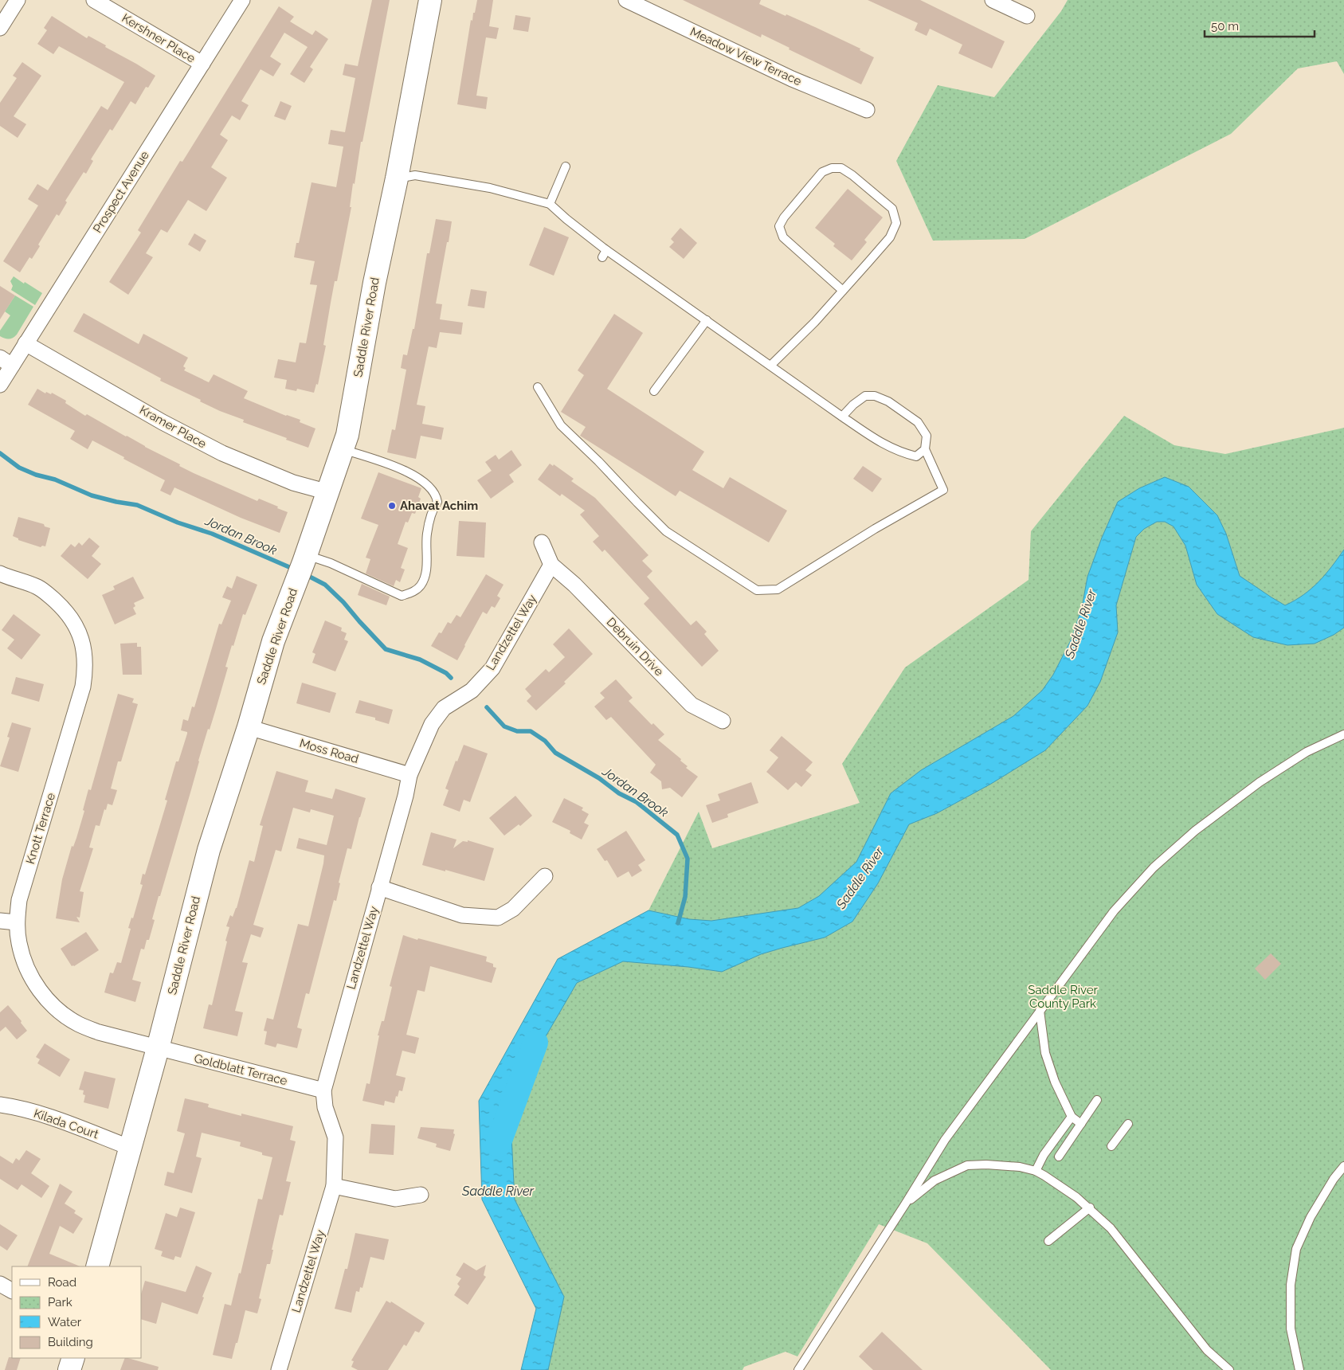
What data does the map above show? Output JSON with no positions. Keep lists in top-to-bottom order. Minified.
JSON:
{"streets":{"main road":["Saddle River Road"],"street":["Kershner Place","Meadow View Terrace","Prospect Avenue","Kramer Place","Landzettel Way","Debruin Drive","Moss Road","Knott Terrace","Goldblatt Terrace","Kilada Court"]},"crossings":[["Kershner Place","Prospect Avenue"],["Prospect Avenue","Kramer Place"],["Saddle River Road","Kramer Place"],["Saddle River Road","Moss Road"],["Saddle River Road","Knott Terrace"],["Saddle River Road","Goldblatt Terrace"],["Saddle River Road","Kilada Court"],["Landzettel Way","Debruin Drive"],["Landzettel Way","Moss Road"],["Landzettel Way","Goldblatt Terrace"],["Knott Terrace","Goldblatt Terrace"]],"water":["Jordan Brook","Saddle River"],"parks":["Saddle River County Park"],"places":["Ahavat Achim"],"legend":["Road","Park","Water","Building"],"scale_bar":"50 m"}
